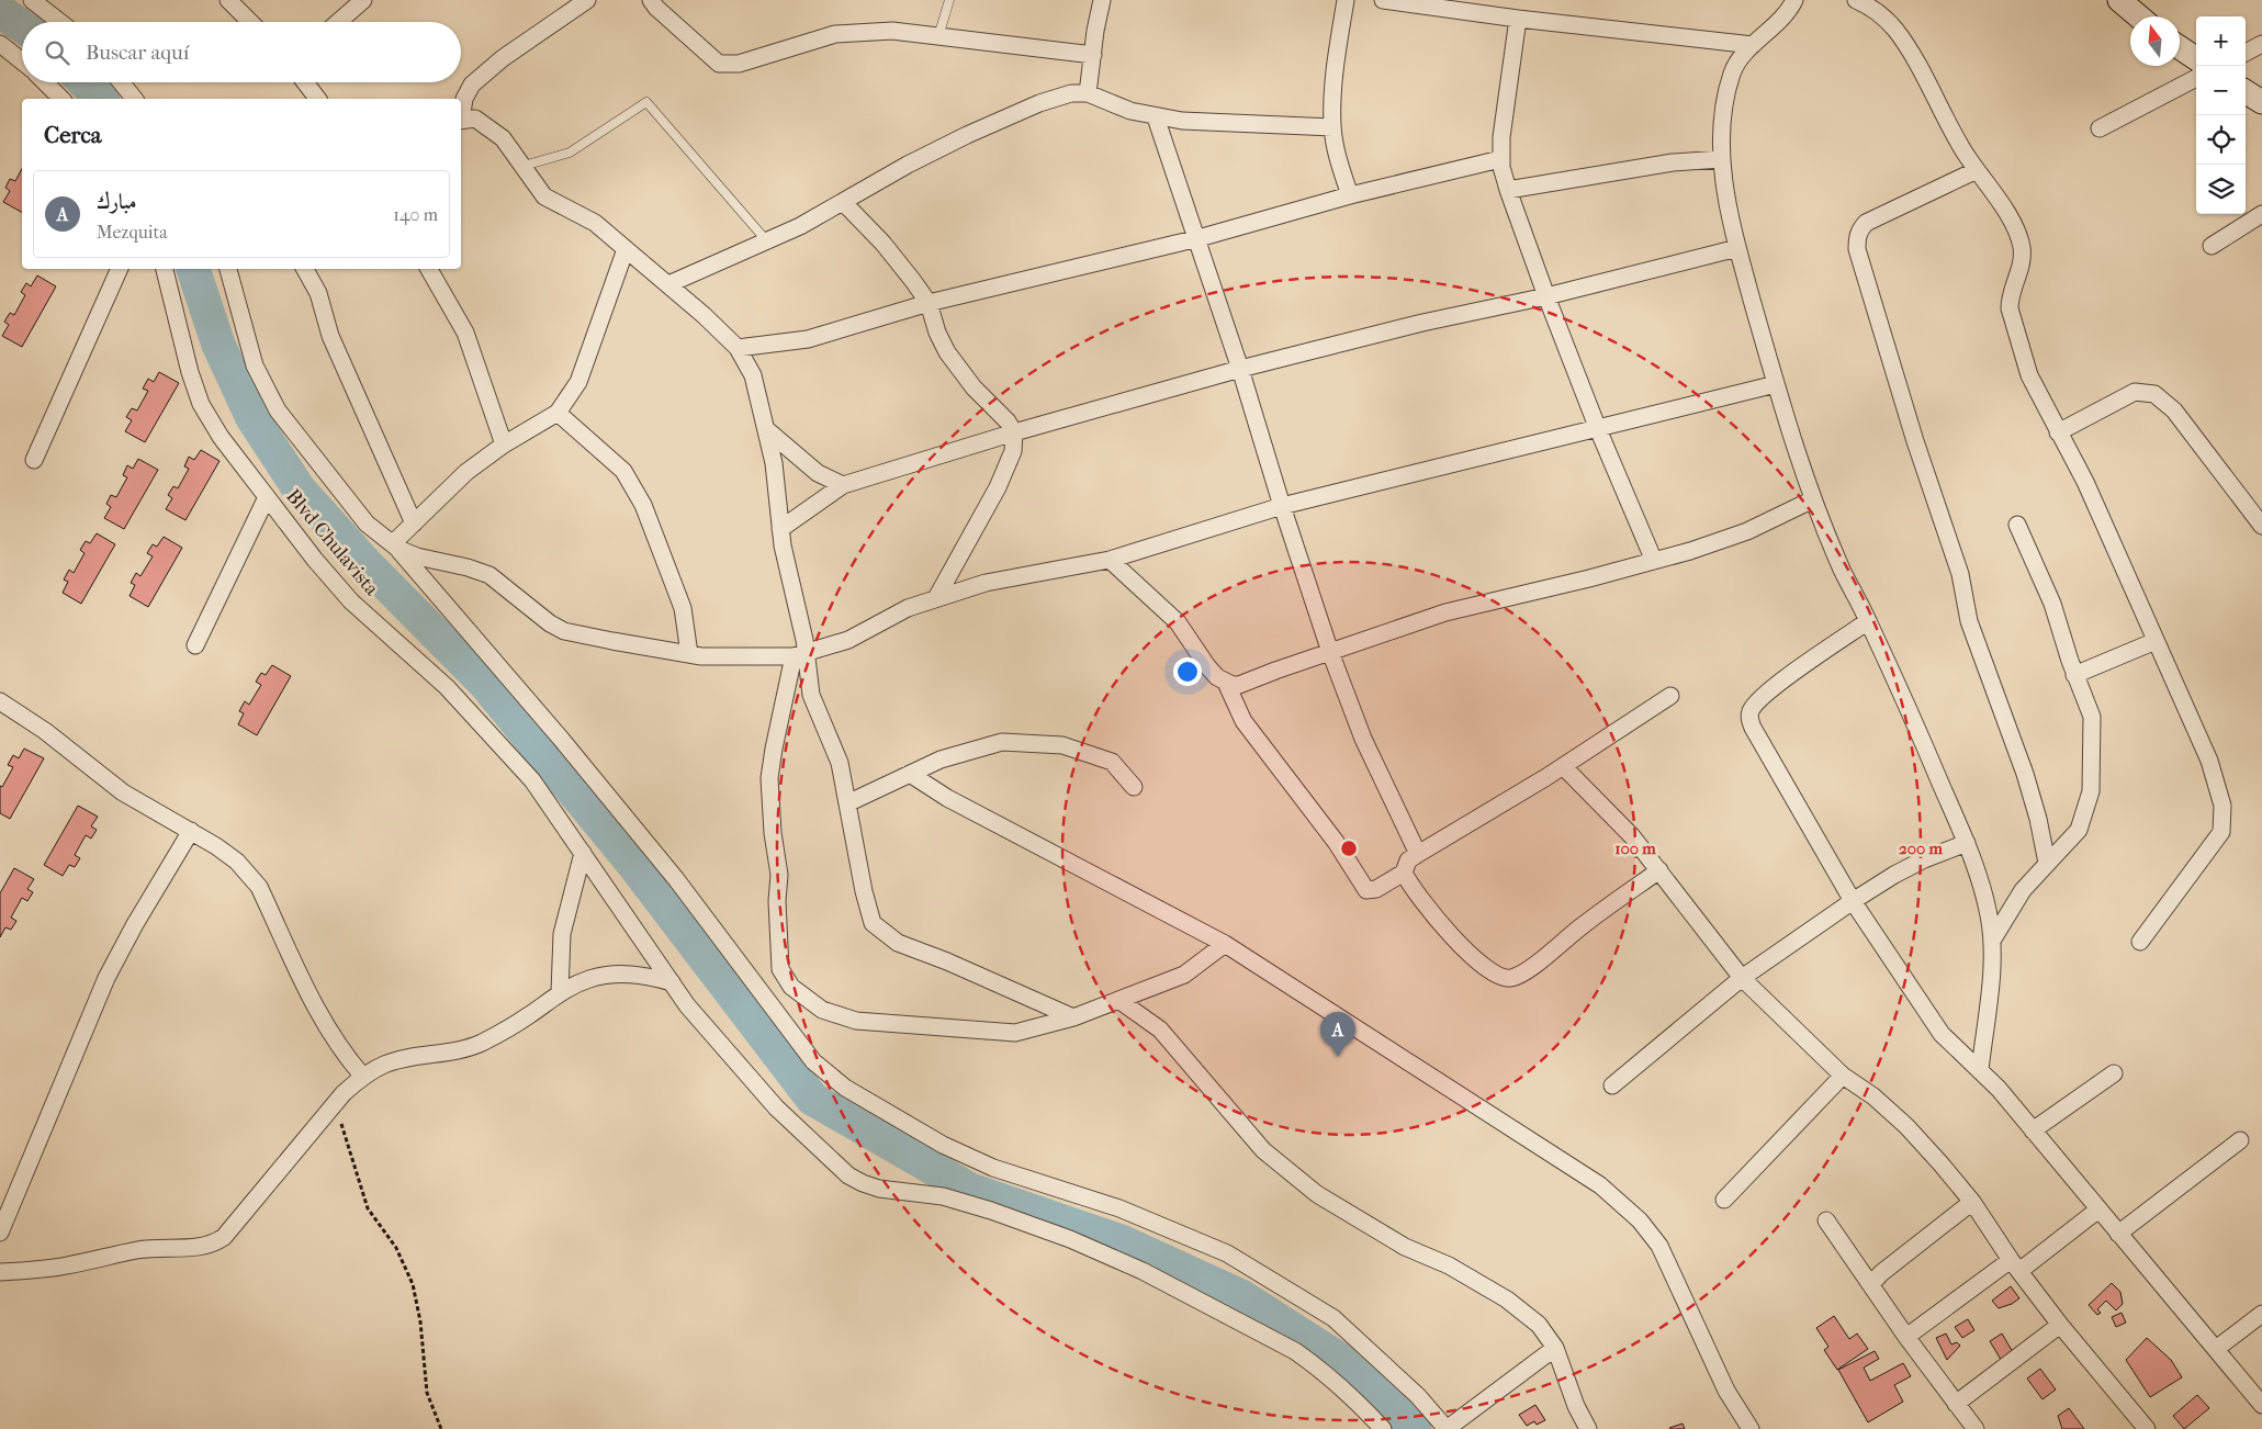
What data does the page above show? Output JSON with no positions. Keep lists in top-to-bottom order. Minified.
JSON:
{"streets":{"street":["Blvd Chulavista"]},"north":"top","page":{"map_buttons":["+","−"],"search":"Buscar aquí","heading":"Cerca","list":[{"mark":"A","name":"مبارك","note":"Mezquita","value":"140 m"}],"pins":"A"},"rings":["100 m","200 m"]}
